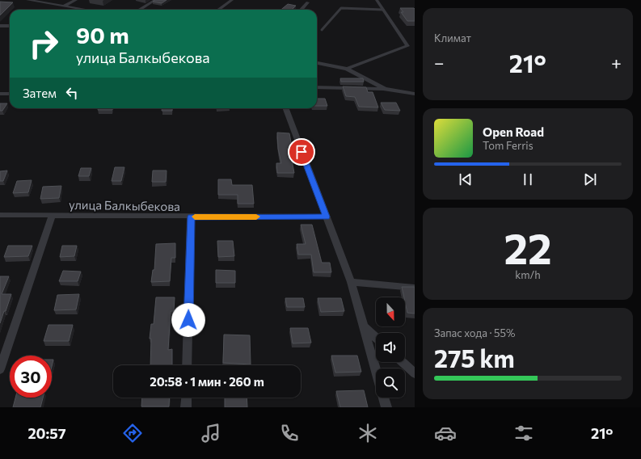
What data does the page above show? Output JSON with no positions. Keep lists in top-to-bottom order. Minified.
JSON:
{"streets":{"street":["улица Балкыбекова"]},"north":"bottom","page":{"tile":["Климат",["22","km/h"],["Запас хода · 55%","275 km"]],"turn":["90 m","улица Балкыбекова"],"heat":["−","21°","+"],"then":"Затем","song":["Open Road","Tom Ferris"],"limit":"30","trip":"20:58 · 1 мин · 260 m","tabs":["20:57","21°"]}}
